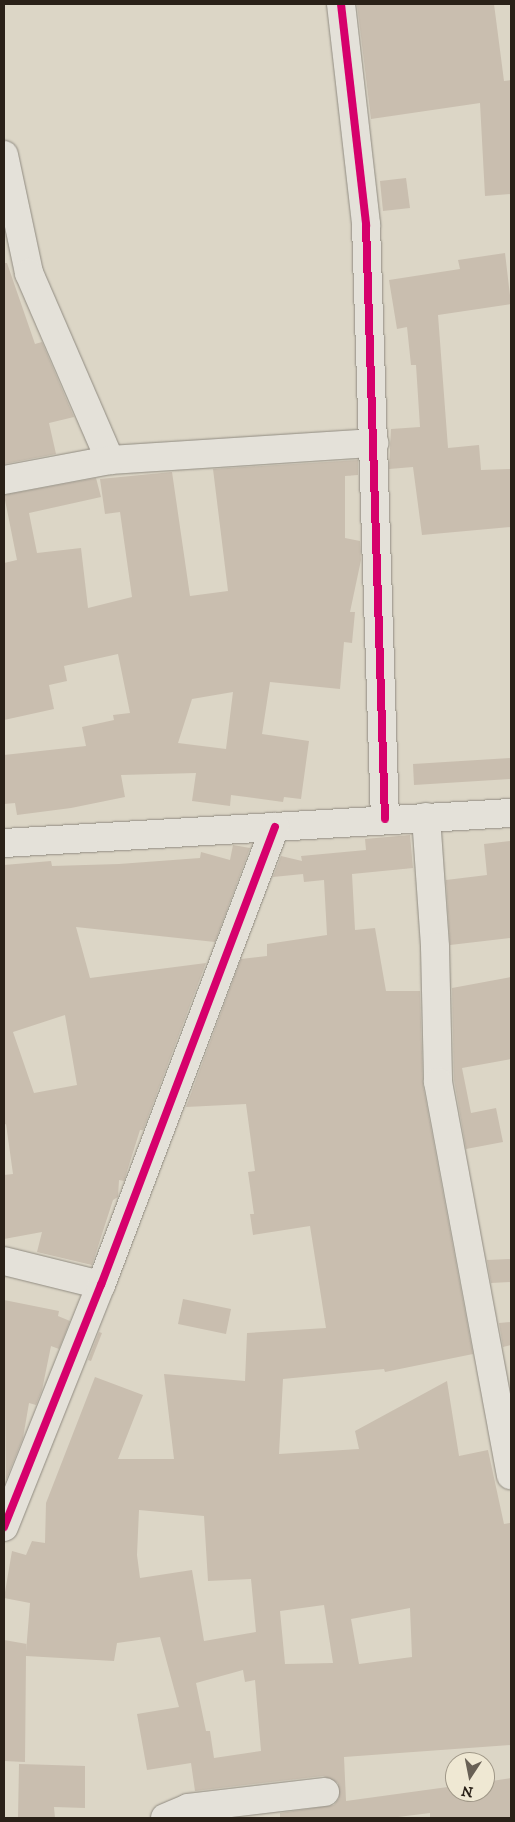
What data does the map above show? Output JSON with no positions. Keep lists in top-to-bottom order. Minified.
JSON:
{"north":"bottom"}
